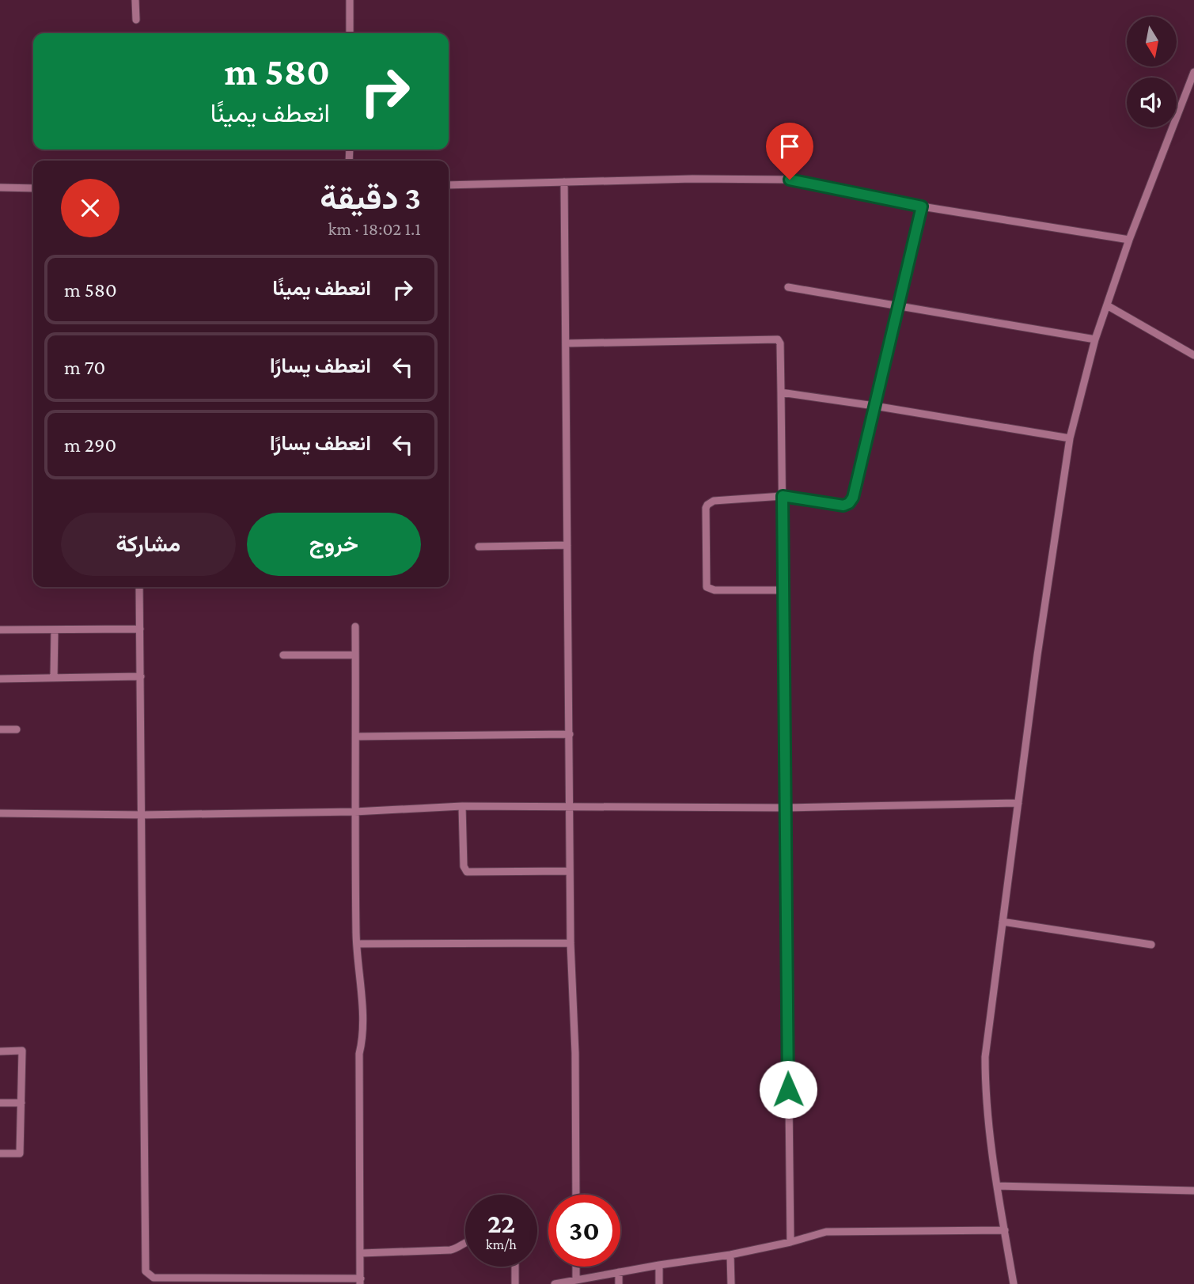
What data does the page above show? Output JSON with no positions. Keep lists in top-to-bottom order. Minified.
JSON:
{"north":"bottom","page":{"turn":["580 m","انعطف يمينًا"],"heading":["3 دقيقة","1.1 km · 18:02"],"list":[{"name":"انعطف يمينًا","value":"580 m"},{"name":"انعطف يسارًا","value":"70 m"},{"name":"انعطف يسارًا","value":"290 m"}],"buttons":["خروج","مشاركة"],"speed":"22 km/h","limit":"30"}}
